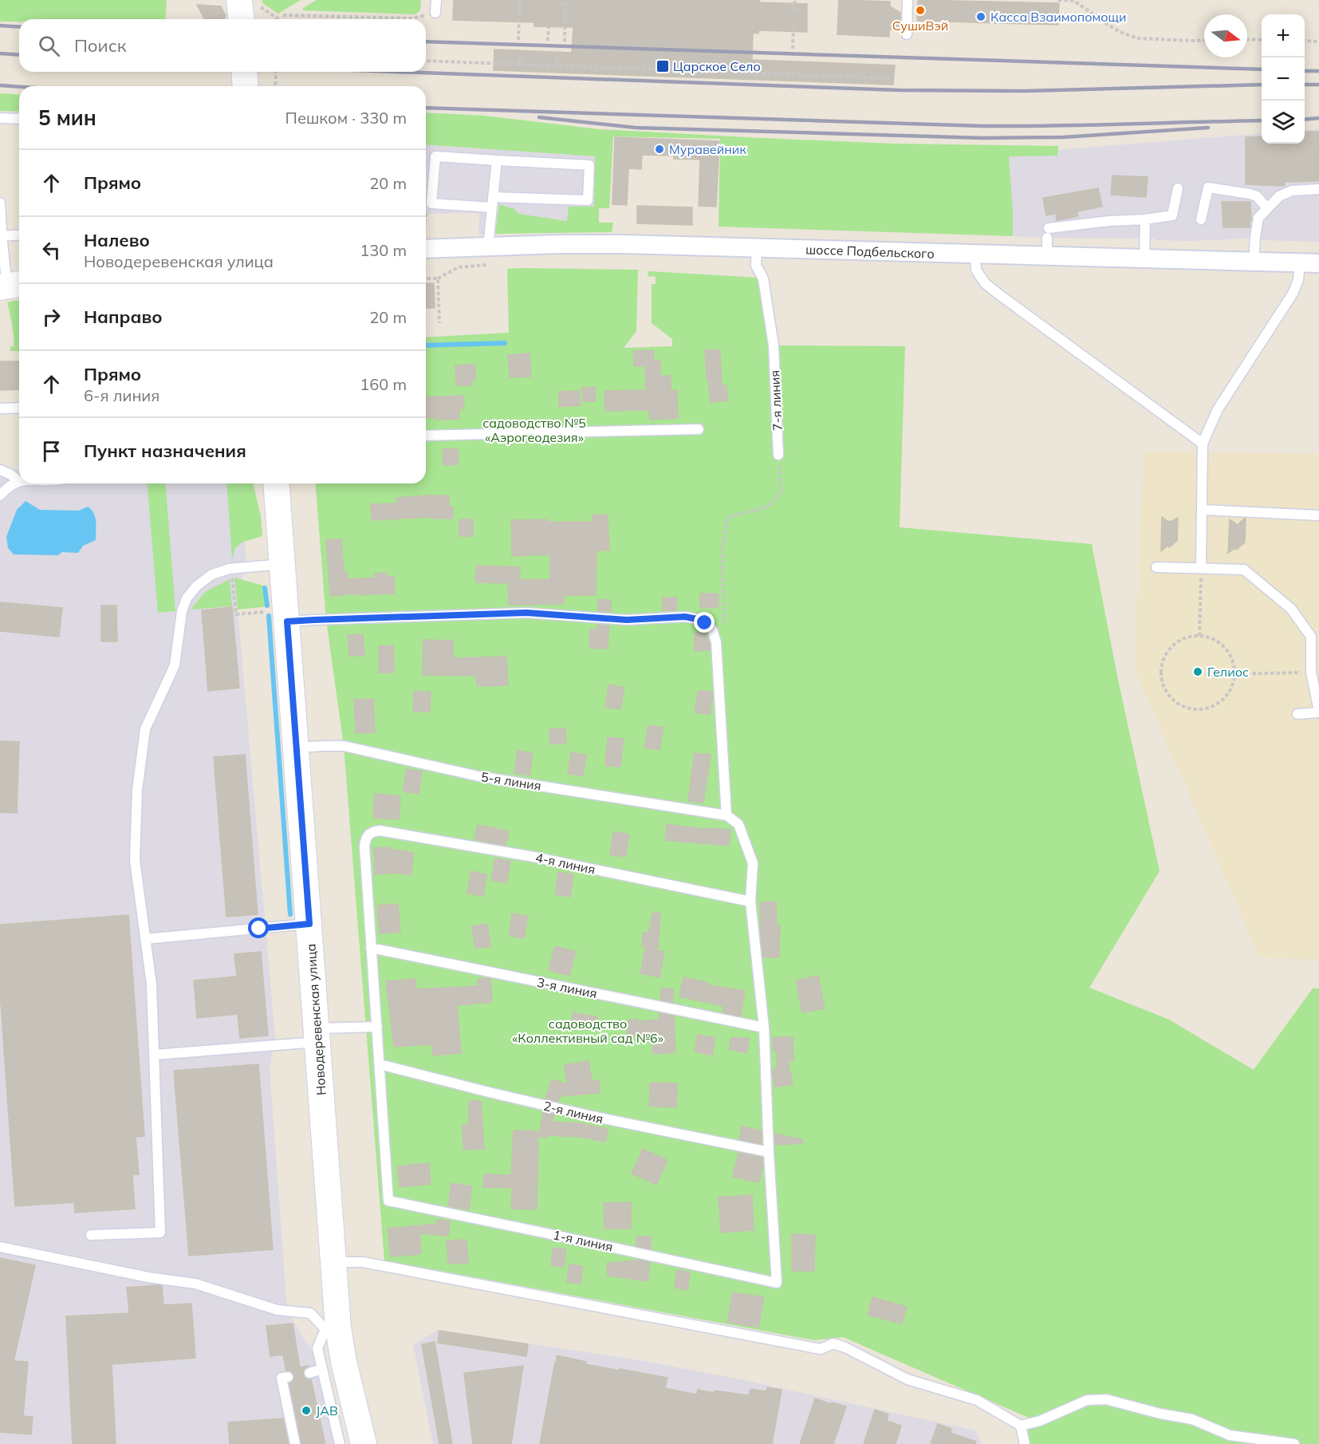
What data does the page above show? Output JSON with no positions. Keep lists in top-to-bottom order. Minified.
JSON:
{"streets":{"main road":["Новодеревенская улица"],"street":["шоссе Подбельского"],"lane":["7-я линия","5-я линия","4-я линия","3-я линия","2-я линия","1-я линия"]},"crossings":[["шоссе Подбельского","7-я линия"],["5-я линия","Новодеревенская улица"],["4-я линия","3-я линия"],["2-я линия","1-я линия"]],"parks":["садоводство №5 «Аэрогеодезия»","садоводство «Коллективный сад №6»"],"places":{"other":["СушиВэй","Касса Взаимопомощи","Муравейник","Гелиос","JAB"],"transit":["Царское Село"]},"north":"right","page":{"map_buttons":["+","−"],"search":"Поиск","heading":["5 мин","Пешком · 330 m"],"list":[["Прямо","20 m"],["Налево","Новодеревенская улица","130 m"],["Направо","20 m"],["Прямо","6-я линия","160 m"],"Пункт назначения"]}}
